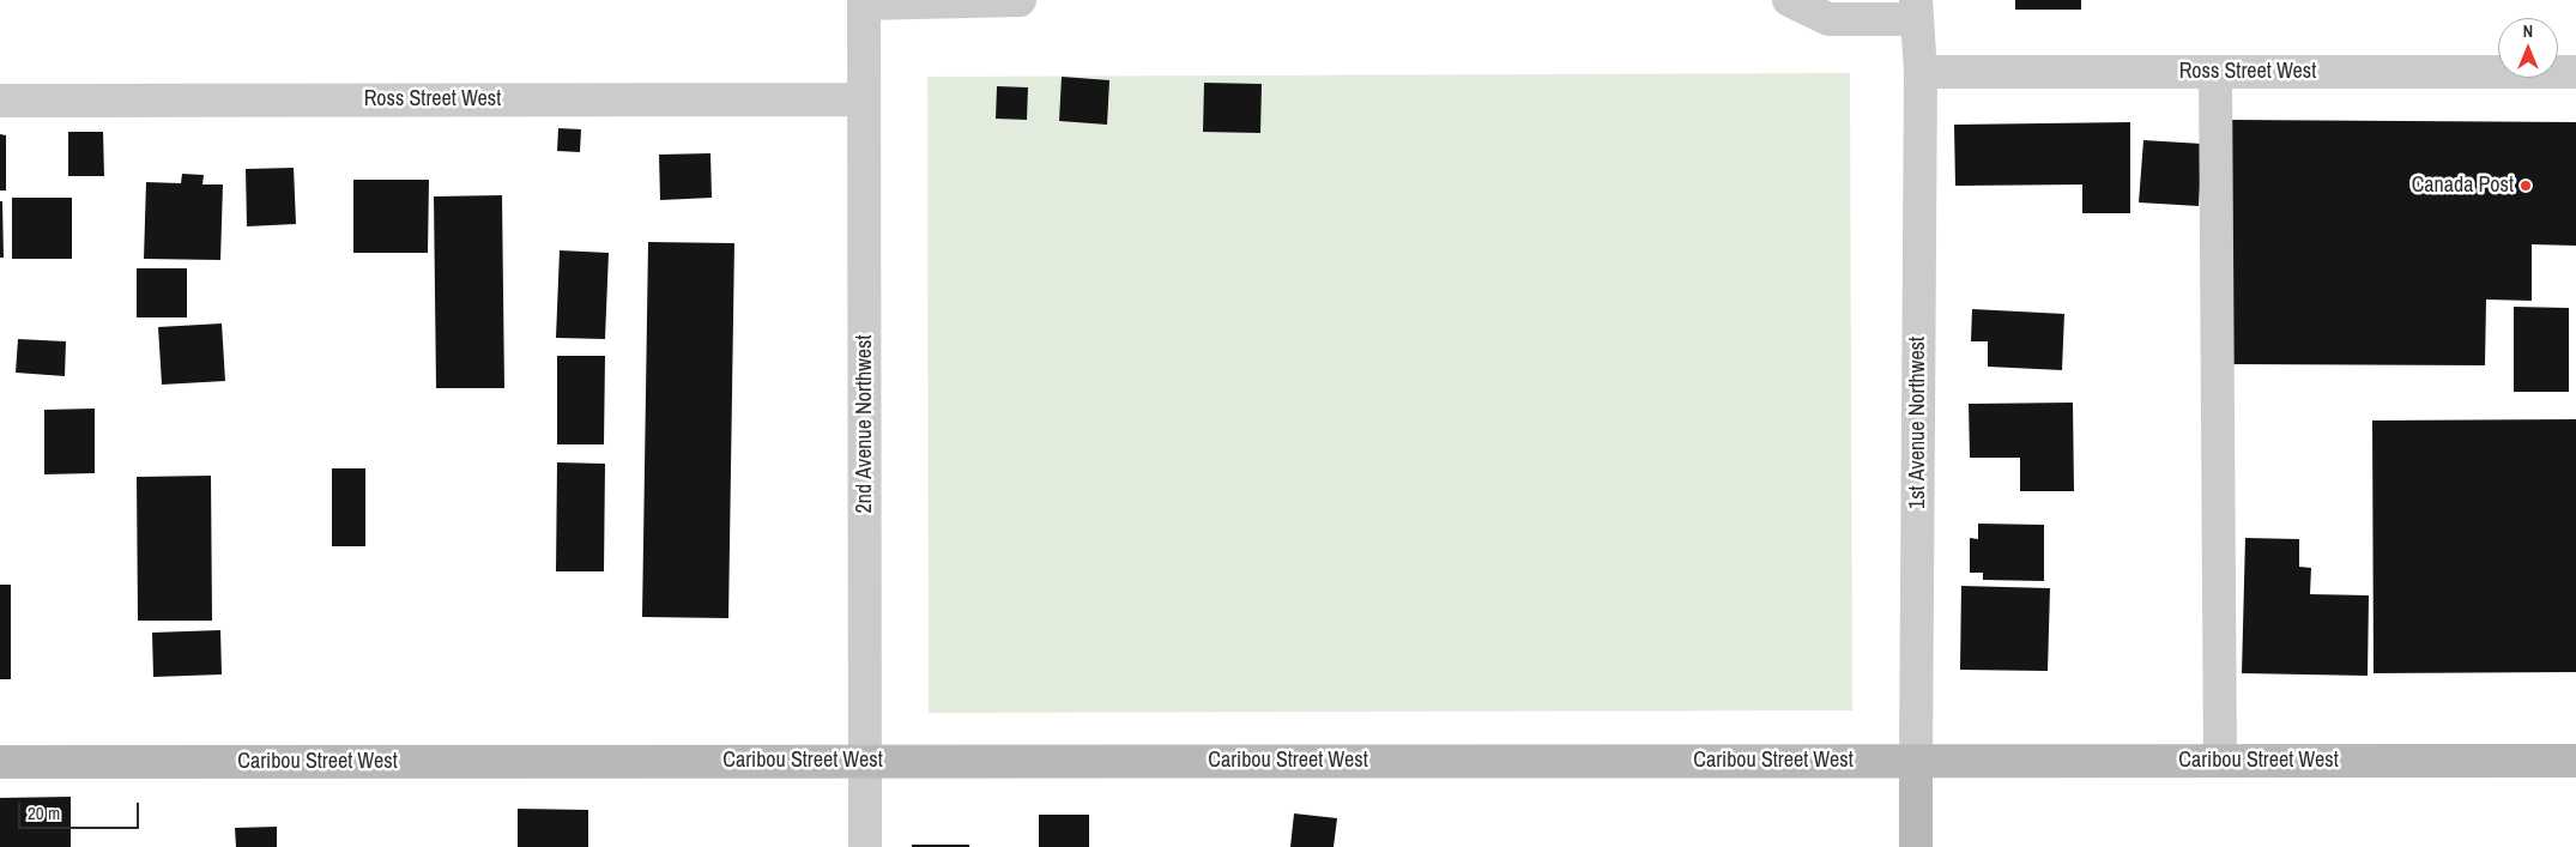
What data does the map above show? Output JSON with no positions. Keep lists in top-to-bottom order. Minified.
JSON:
{"streets":{"street":["Ross Street West","1st Avenue Northwest","2nd Avenue Northwest","Caribou Street West"]},"crossings":[["Ross Street West","1st Avenue Northwest"],["Ross Street West","2nd Avenue Northwest"],["1st Avenue Northwest","Caribou Street West"],["2nd Avenue Northwest","Caribou Street West"]],"places":["Canada Post"],"scale_bar":"20 m","north":"top"}
